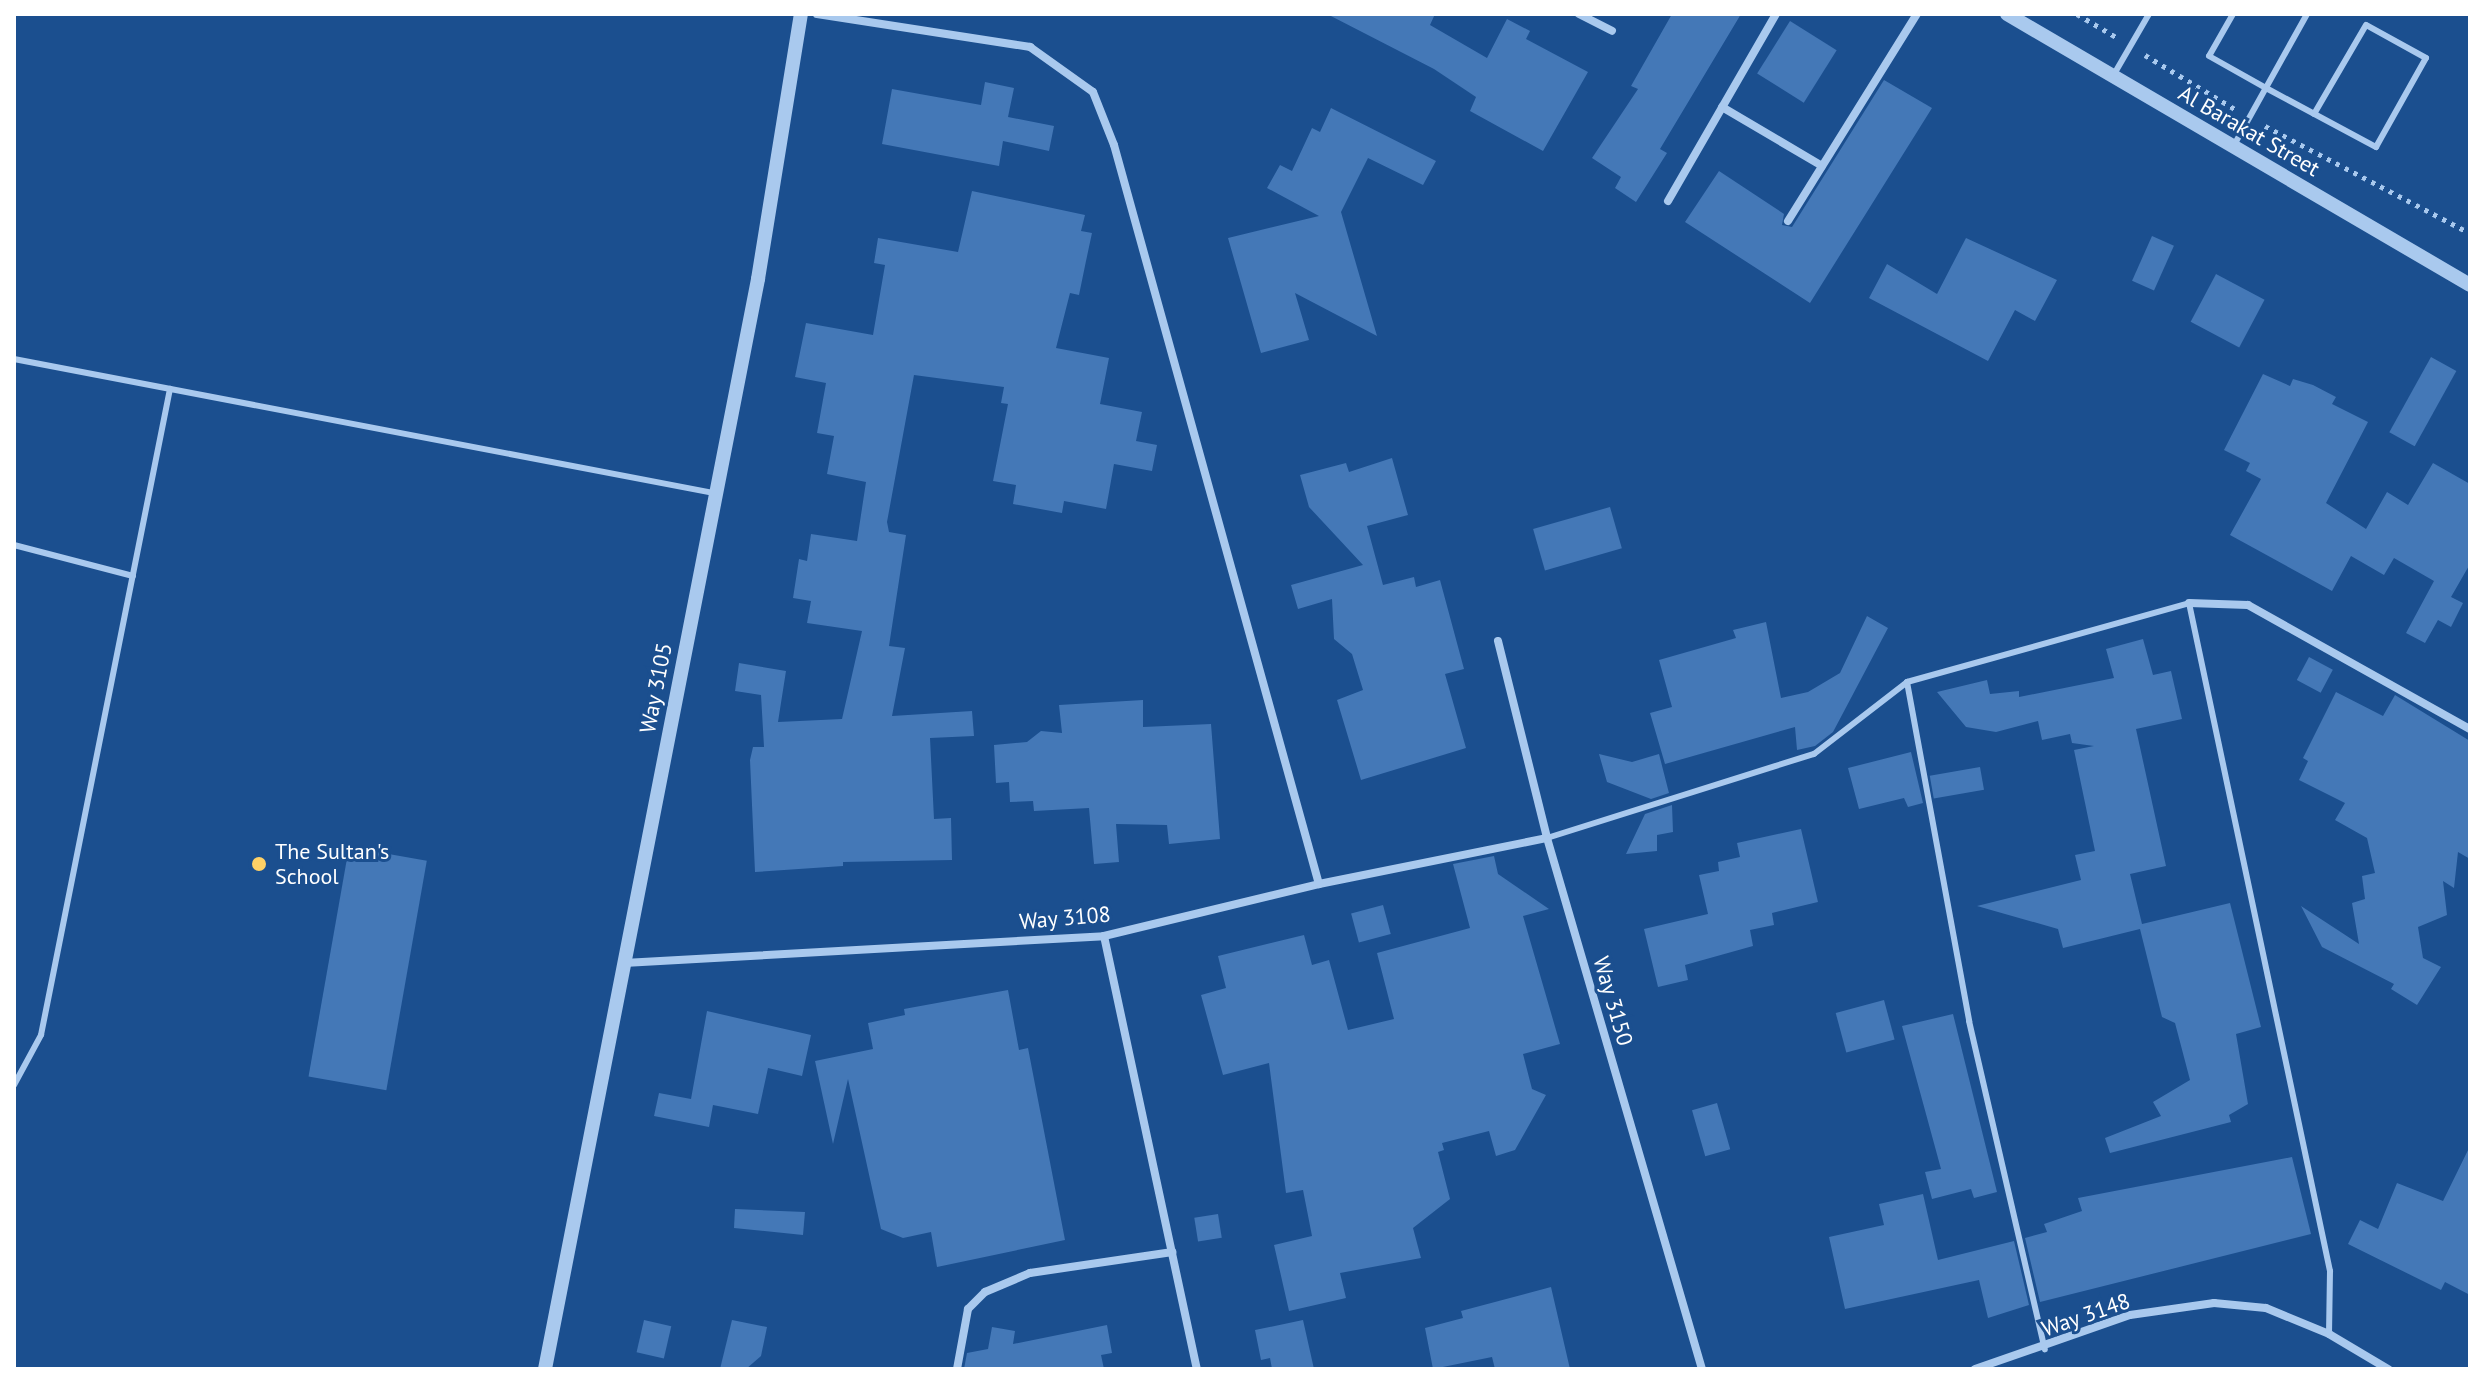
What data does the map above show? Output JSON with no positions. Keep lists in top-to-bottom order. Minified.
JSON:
{"streets":{"street":["Al Barakat Street","Way 3105","Way 3108","Way 3150","Way 3148"]},"crossings":[["Way 3105","Way 3108"],["Way 3108","Way 3150"]],"places":["The Sultan's School"]}
